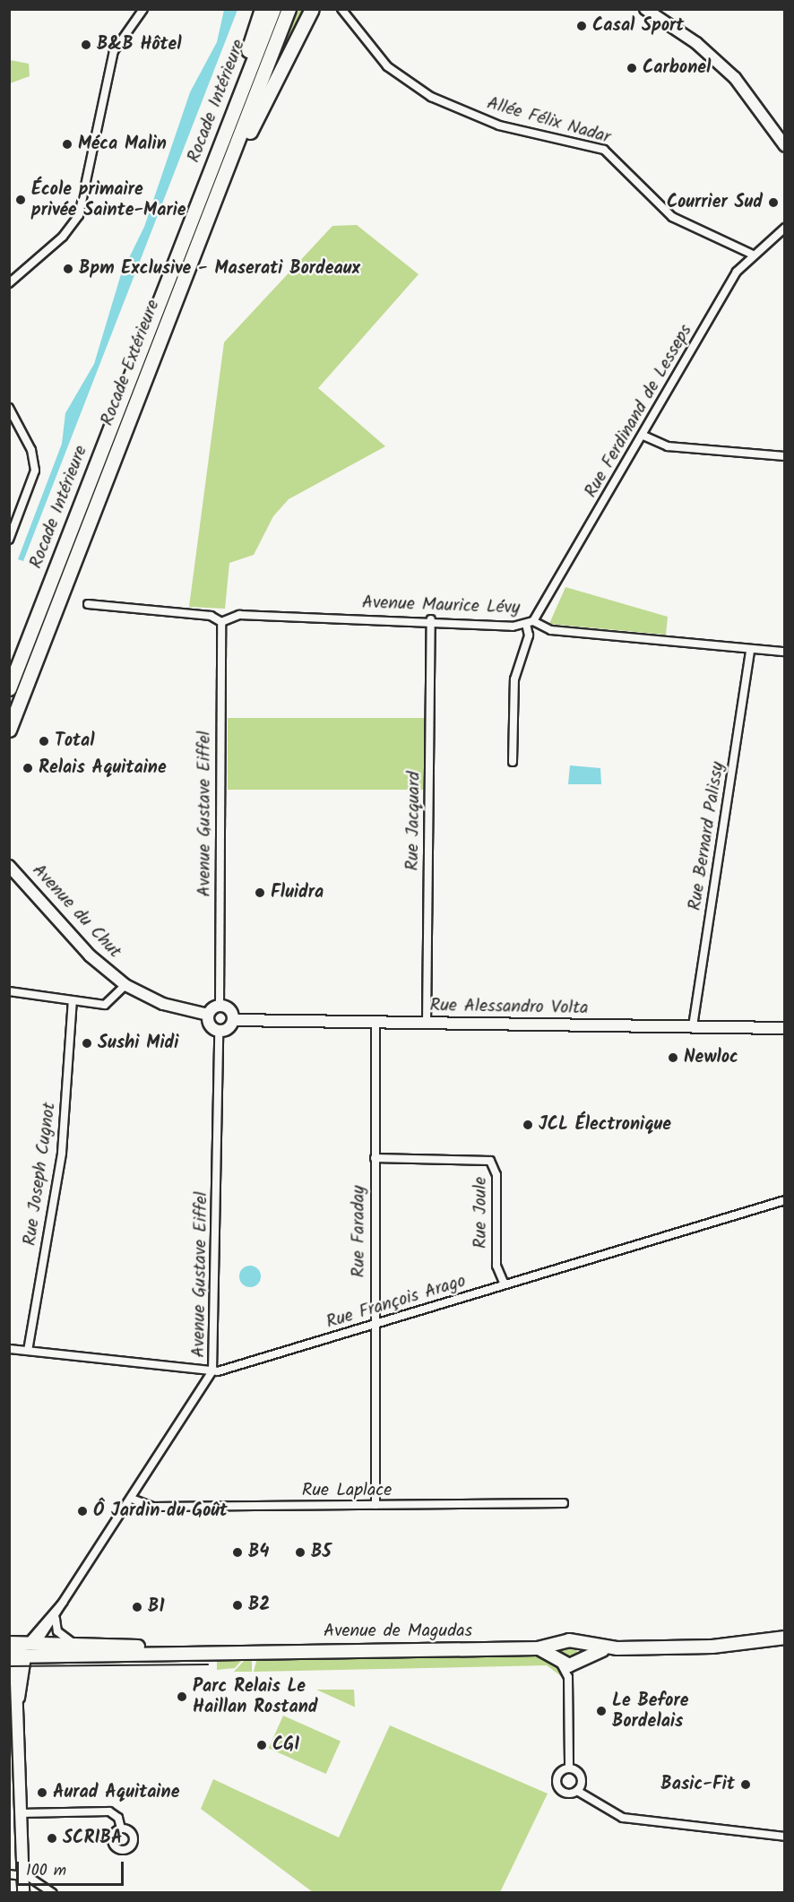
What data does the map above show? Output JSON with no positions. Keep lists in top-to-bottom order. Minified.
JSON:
{"streets":{"highway":["Rocade Intérieure","Rocade Extérieure"],"main road":["Avenue de Magudas"],"street":["Allée Félix Nadar","Rue Ferdinand de Lesseps","Avenue Maurice Lévy","Avenue Gustave Eiffel","Rue Jacquard","Rue Bernard Palissy","Avenue du Chut","Rue Alessandro Volta","Rue Joseph Cugnot","Rue Joule","Rue Faraday","Rue François Arago","Rue Laplace"]},"crossings":[["Allée Félix Nadar","Rue Ferdinand de Lesseps"],["Rue Ferdinand de Lesseps","Avenue Maurice Lévy"],["Avenue Maurice Lévy","Avenue Gustave Eiffel"],["Avenue Maurice Lévy","Rue Jacquard"],["Avenue Maurice Lévy","Rue Bernard Palissy"],["Avenue Gustave Eiffel","Avenue du Chut"],["Avenue Gustave Eiffel","Rue Alessandro Volta"],["Avenue Gustave Eiffel","Rue François Arago"],["Avenue Gustave Eiffel","Rue Laplace"],["Avenue Gustave Eiffel","Avenue de Magudas"],["Rue Jacquard","Rue Alessandro Volta"],["Rue Bernard Palissy","Rue Alessandro Volta"],["Avenue du Chut","Rue Alessandro Volta"],["Rue Alessandro Volta","Rue Faraday"],["Rue Joseph Cugnot","Rue François Arago"],["Rue Joule","Rue Faraday"],["Rue Joule","Rue François Arago"],["Rue Faraday","Rue François Arago"],["Rue Faraday","Rue Laplace"]],"places":["Casal Sport","B&B Hôtel","Carbonel","Méca Malin","École primaire privée Sainte-Marie","Courrier Sud","Bpm Exclusive - Maserati Bordeaux","Total","Relais Aquitaine","Fluidra","Sushi Midi","Newloc","JCL Électronique","Ô Jardin du Goût","B4","B5","B2","B1","Parc Relais Le Haillan Rostand","Le Before Bordelais","CGI","Basic-Fit","Aurad Aquitaine","SCRIBA"],"scale_bar":"100 m"}
